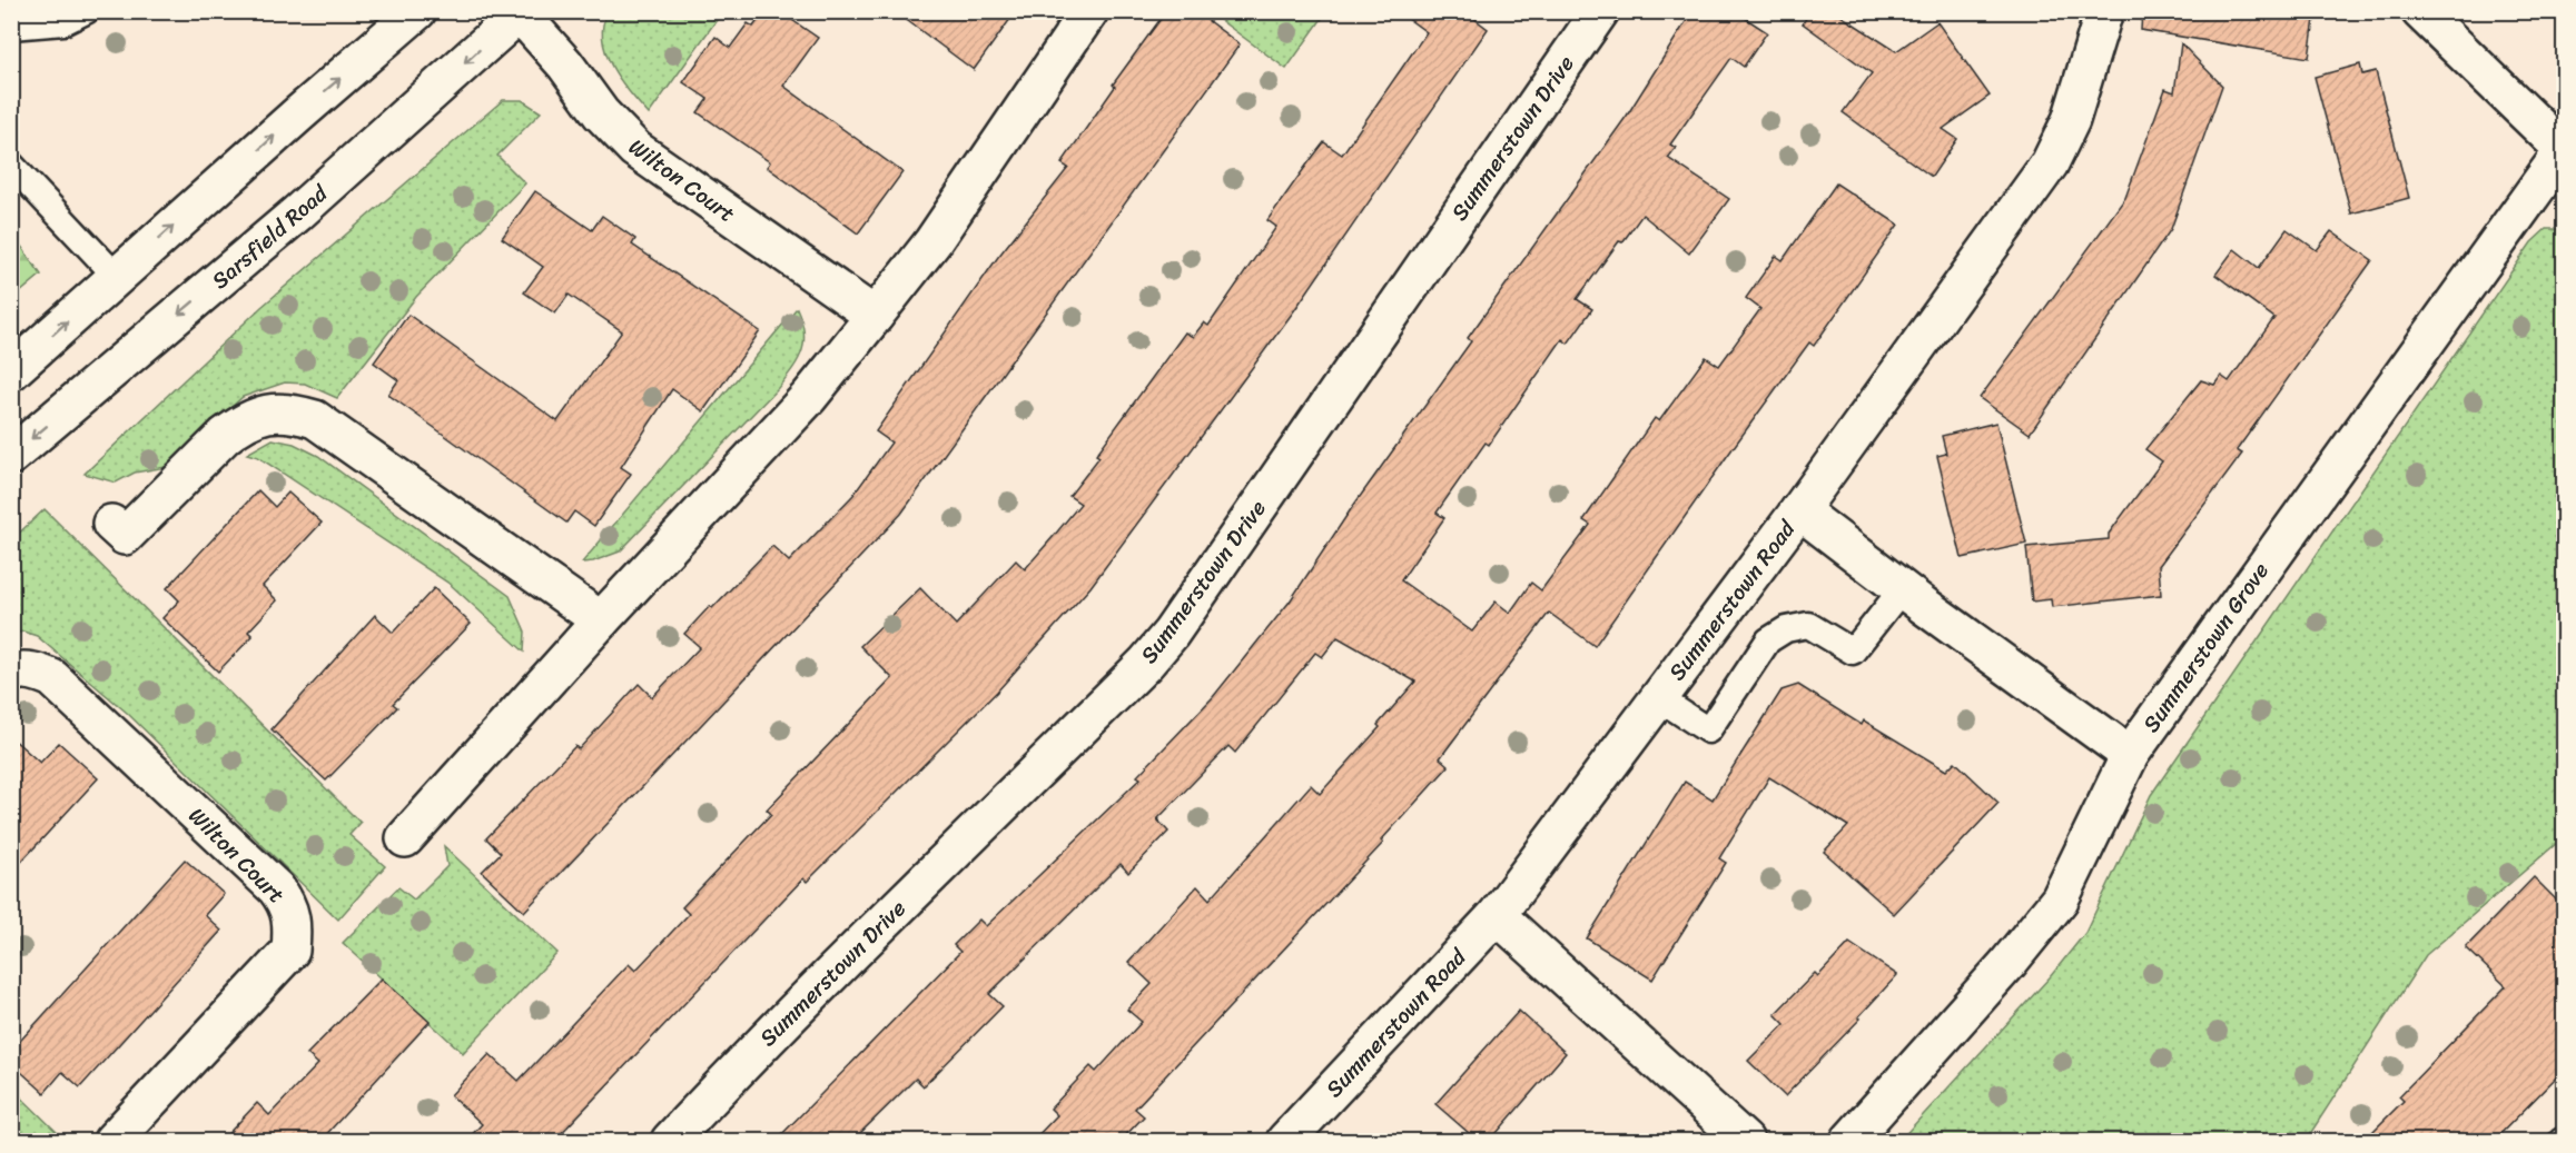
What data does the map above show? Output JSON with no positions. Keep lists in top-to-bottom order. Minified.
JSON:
{"streets":{"street":["Summerstown Drive","Wilton Court","Sarsfield Road","Summerstown Road","Summerstown Grove"]},"crossings":[["Wilton Court","Sarsfield Road"]]}
